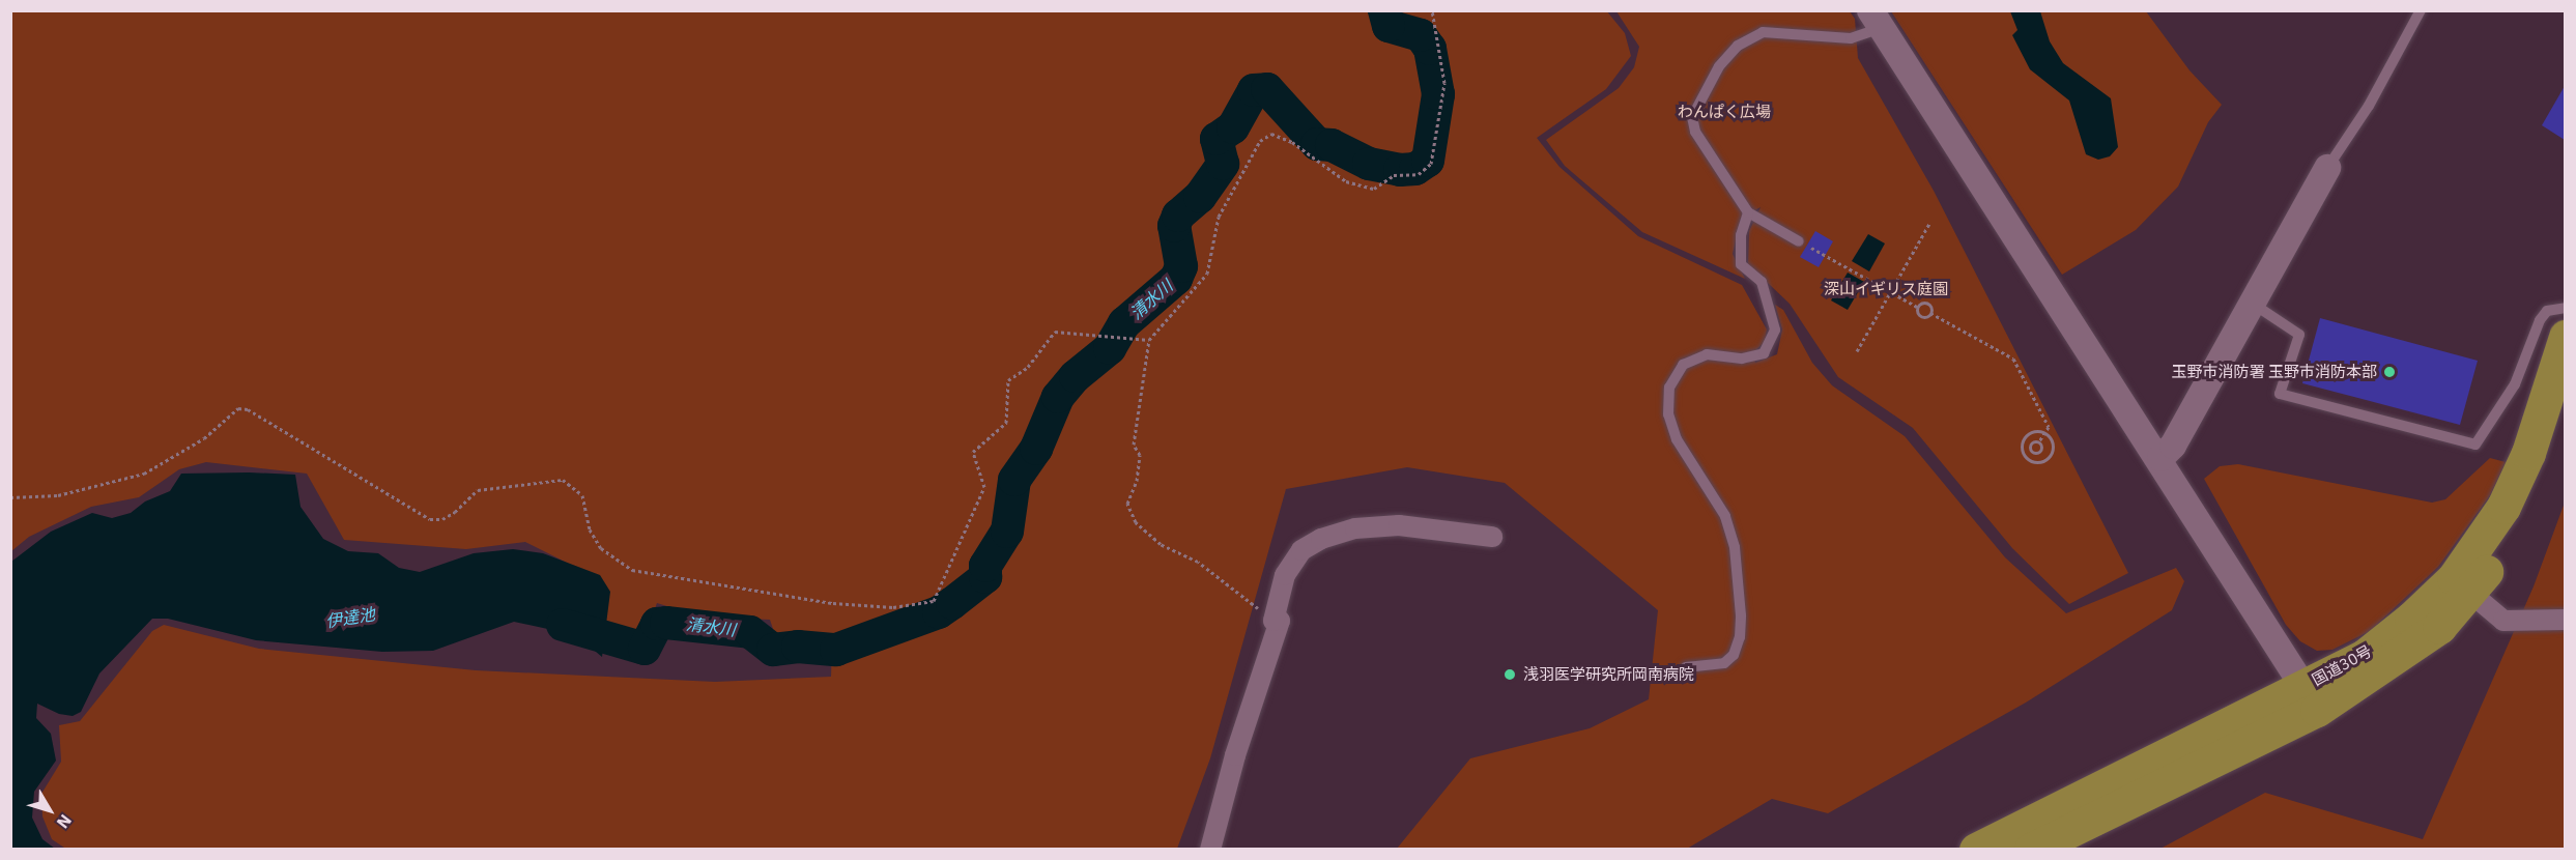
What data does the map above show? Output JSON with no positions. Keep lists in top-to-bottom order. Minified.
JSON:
{"streets":{"highway":["国道30号"]},"water":["清水川","伊達池"],"parks":["わんぱく広場","深山イギリス庭園"],"places":["玉野市消防署 玉野市消防本部","浅羽医学研究所岡南病院"],"north":"bottom right"}
